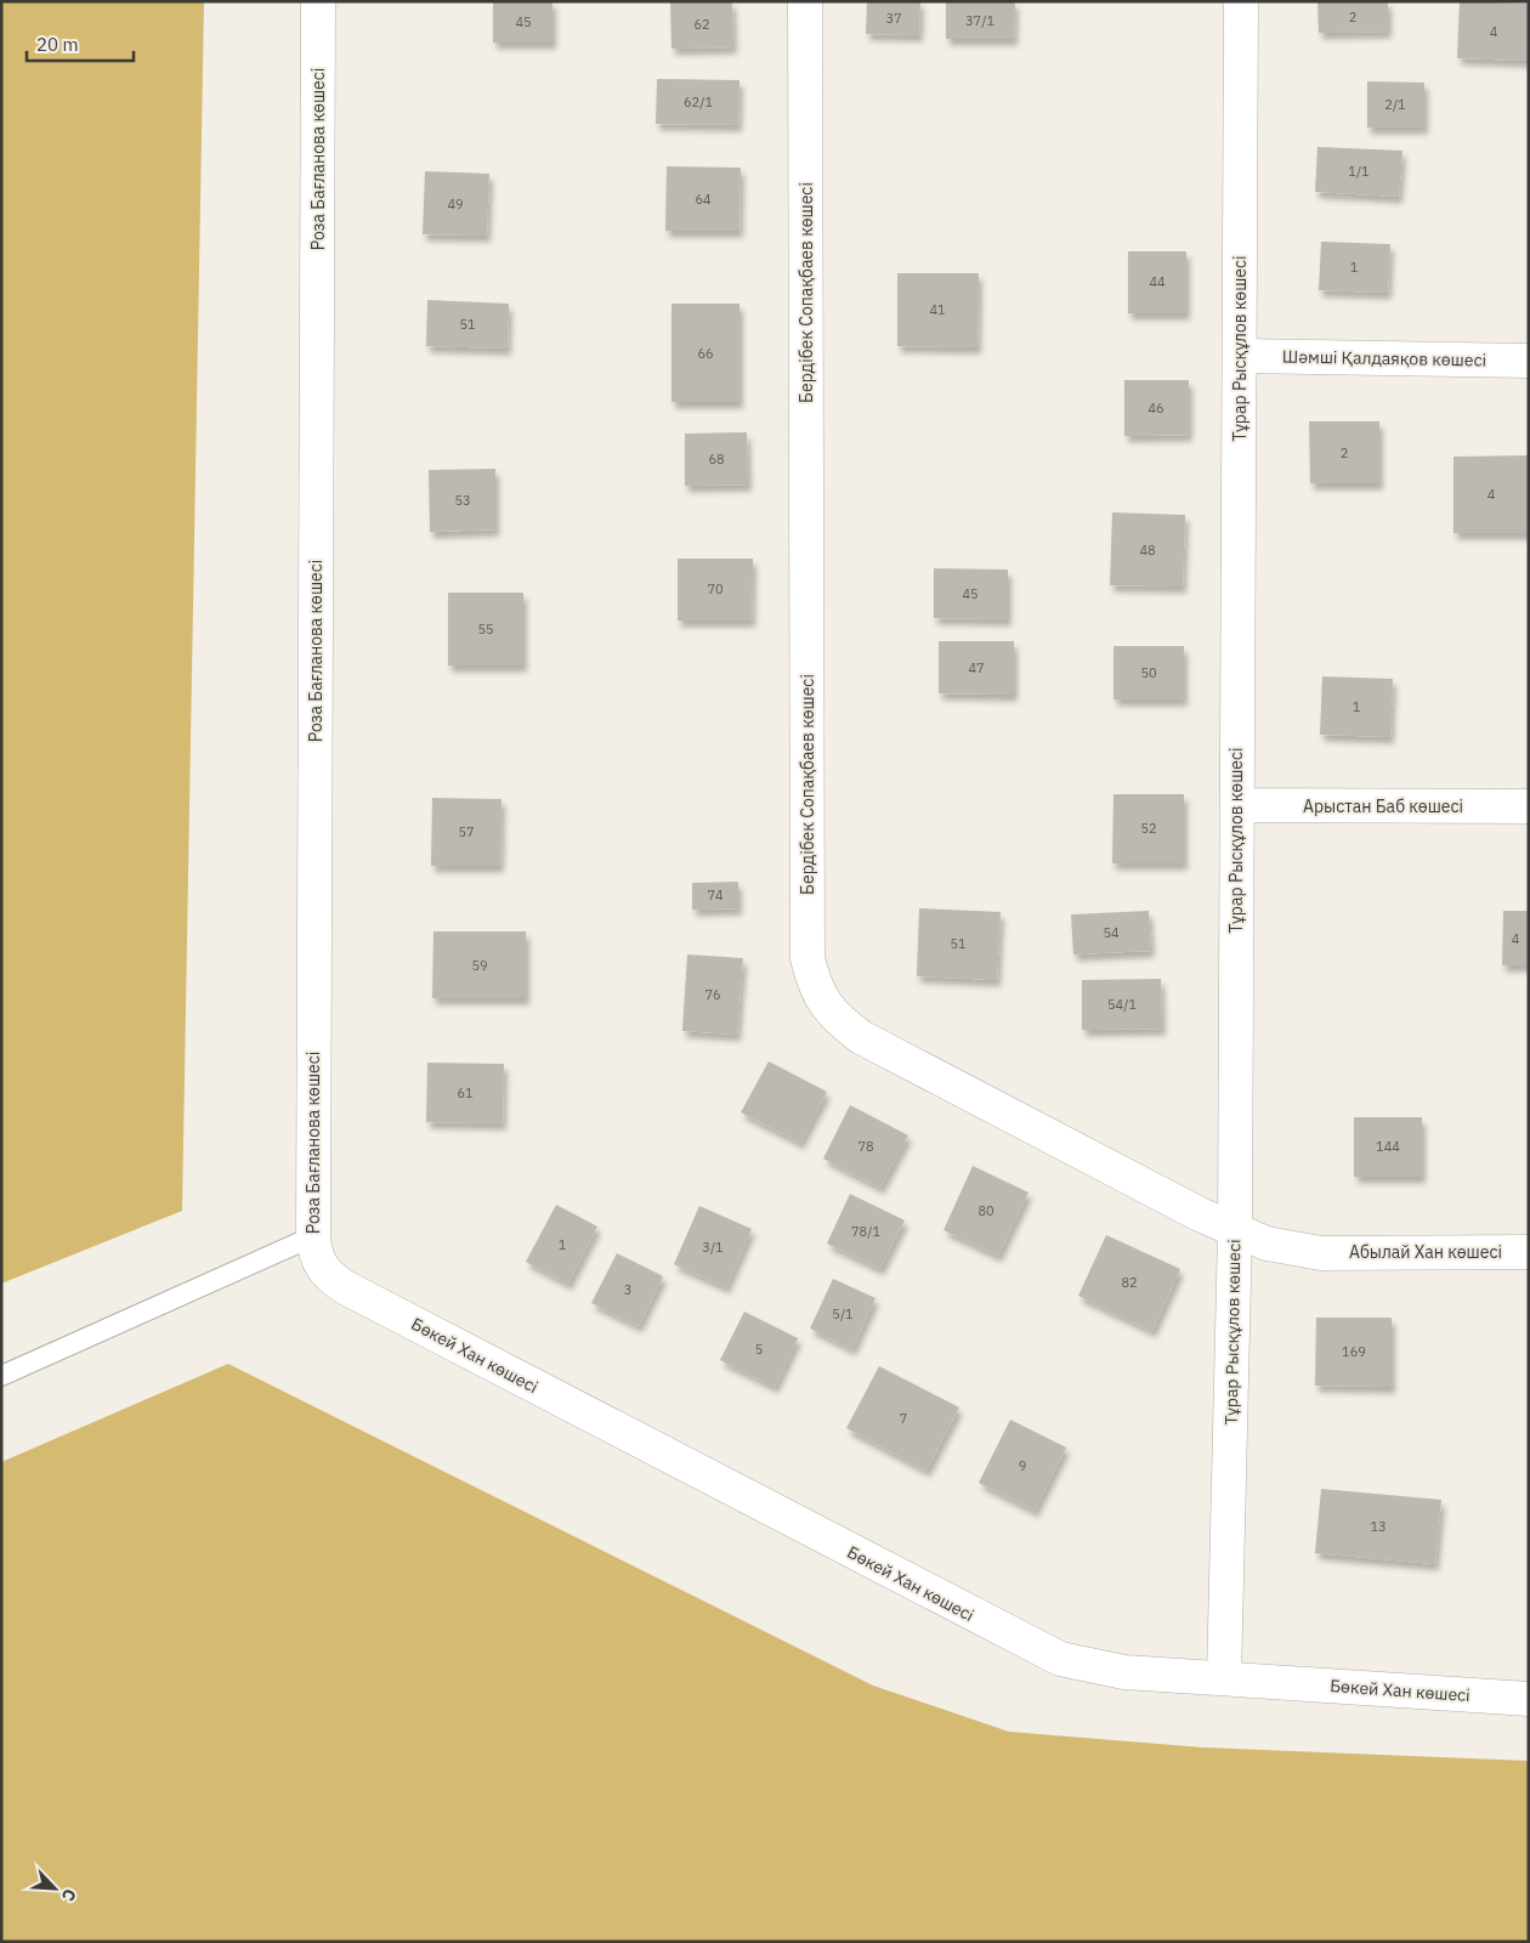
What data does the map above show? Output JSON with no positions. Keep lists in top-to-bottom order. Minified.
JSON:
{"streets":{"street":["Роза Бағланова көшесі","Бердібек Сопақбаев көшесі","Тұрар Рысқұлов көшесі","Шәмші Қалдаяқов көшесі","Арыстан Баб көшесі","Абылай Хан көшесі","Бөкей Хан көшесі"]},"crossings":[["Роза Бағланова көшесі","Бөкей Хан көшесі"],["Бердібек Сопақбаев көшесі","Тұрар Рысқұлов көшесі"],["Бердібек Сопақбаев көшесі","Абылай Хан көшесі"],["Тұрар Рысқұлов көшесі","Шәмші Қалдаяқов көшесі"],["Тұрар Рысқұлов көшесі","Арыстан Баб көшесі"],["Тұрар Рысқұлов көшесі","Бөкей Хан көшесі"]],"house_numbers":["2","37","37/1","45","62","4","62/1","2/1","1/1","64","49","1","44","41","51","66","46","2","68","4","53","48","70","45","55","47","50","1","52","57","74","54","4","51","59","76","54/1","61","78","144","80","78/1","1","3/1","82","3","5/1","5","169","7","9","13"],"scale_bar":"20 m","north":"bottom right"}
